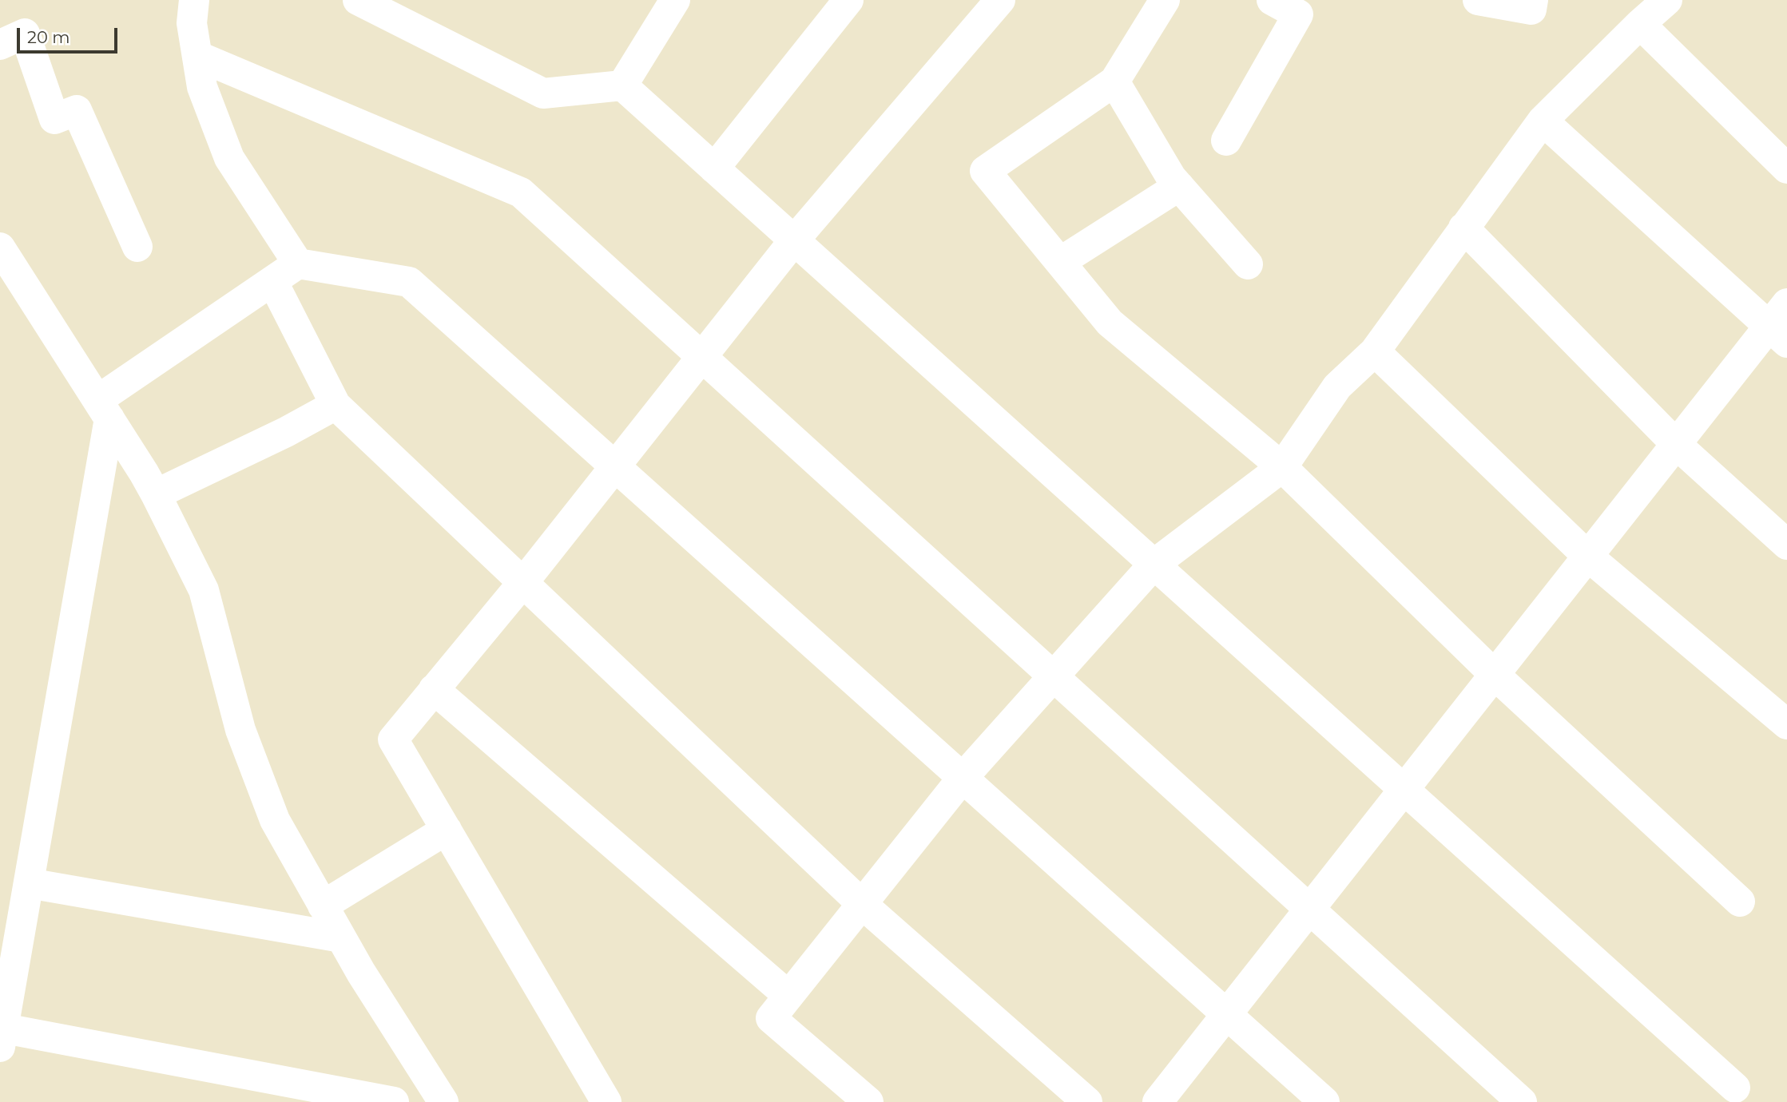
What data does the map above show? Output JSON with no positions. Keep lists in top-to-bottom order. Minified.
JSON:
{"scale_bar":"20 m"}
